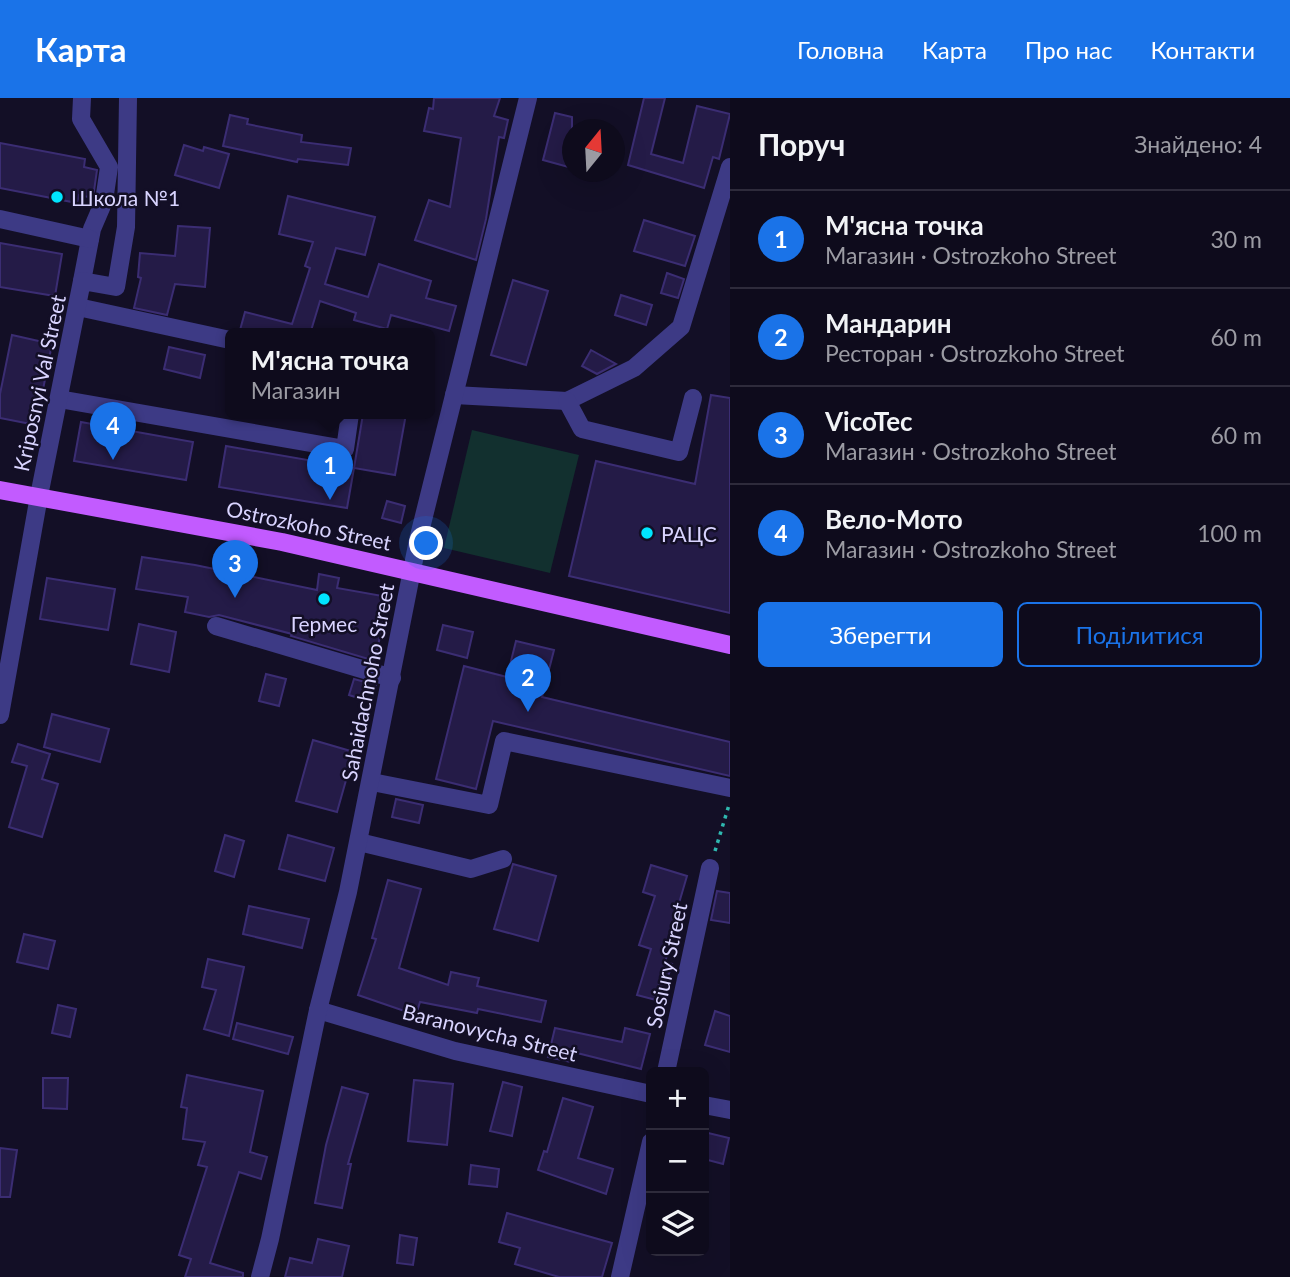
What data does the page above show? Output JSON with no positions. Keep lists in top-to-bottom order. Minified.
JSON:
{"streets":{"main road":["Ostrozkoho Street"],"street":["Kriposnyi Val Street","Sahaidachnoho Street","Sosiury Street","Baranovycha Street"]},"crossings":[["Kriposnyi Val Street","Ostrozkoho Street"],["Ostrozkoho Street","Sahaidachnoho Street"],["Sahaidachnoho Street","Baranovycha Street"]],"places":["Школа №1","РАЦС","Гермес"],"north":"top","page":{"header":"Карта","nav":["Головна","Карта","Про нас","Контакти"],"heading":["Поруч","Знайдено: 4"],"list":[{"mark":"1","name":"М'ясна точка","note":"Магазин · Ostrozkoho Street","value":"30 m"},{"mark":"2","name":"Мандарин","note":"Ресторан · Ostrozkoho Street","value":"60 m"},{"mark":"3","name":"VicoTec","note":"Магазин · Ostrozkoho Street","value":"60 m"},{"mark":"4","name":"Вело-Мото","note":"Магазин · Ostrozkoho Street","value":"100 m"}],"popup":["М'ясна точка","Магазин"],"pins":["4","1","3","2"],"buttons":["Зберегти","Поділитися"],"map_buttons":["+","−"]}}
